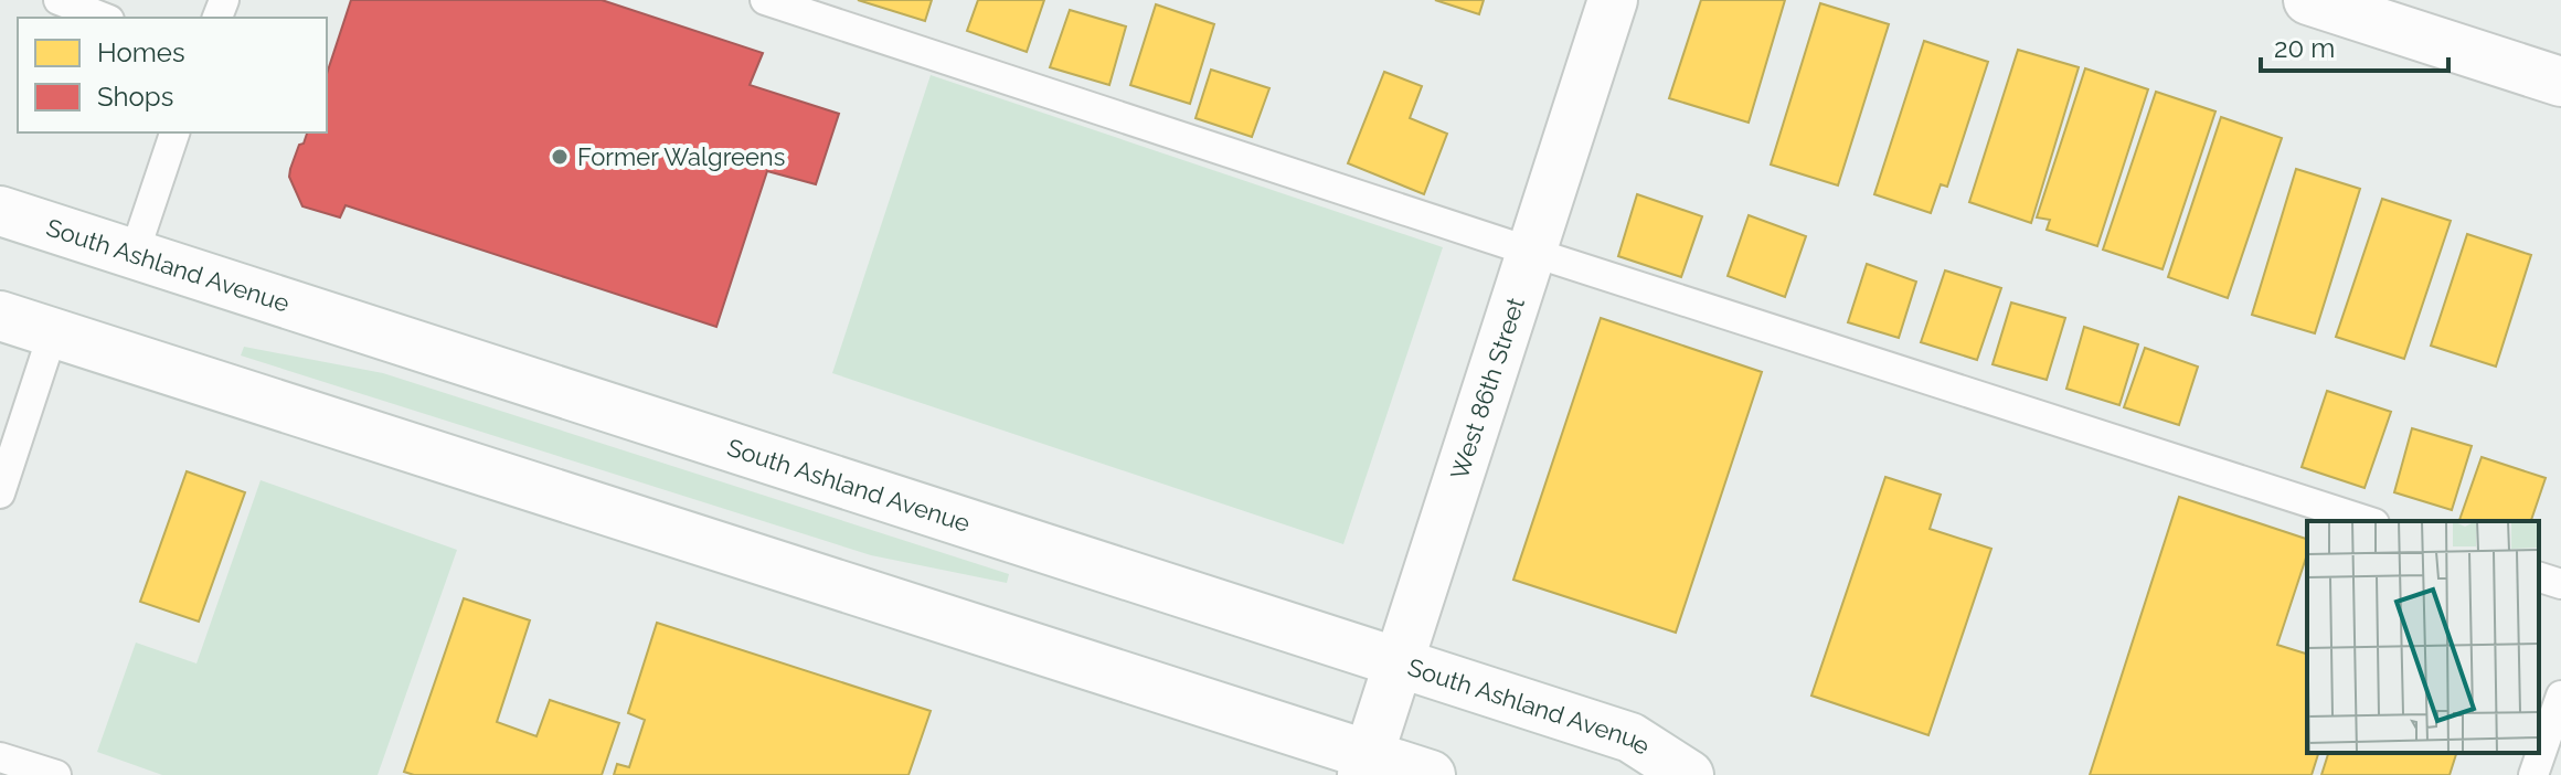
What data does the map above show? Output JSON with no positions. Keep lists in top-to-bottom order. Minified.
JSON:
{"streets":{"main road":["South Ashland Avenue","West 86th Street"]},"crossings":[["South Ashland Avenue","West 86th Street"]],"places":["Former Walgreens"],"legend":["Homes","Shops"],"scale_bar":"20 m"}
